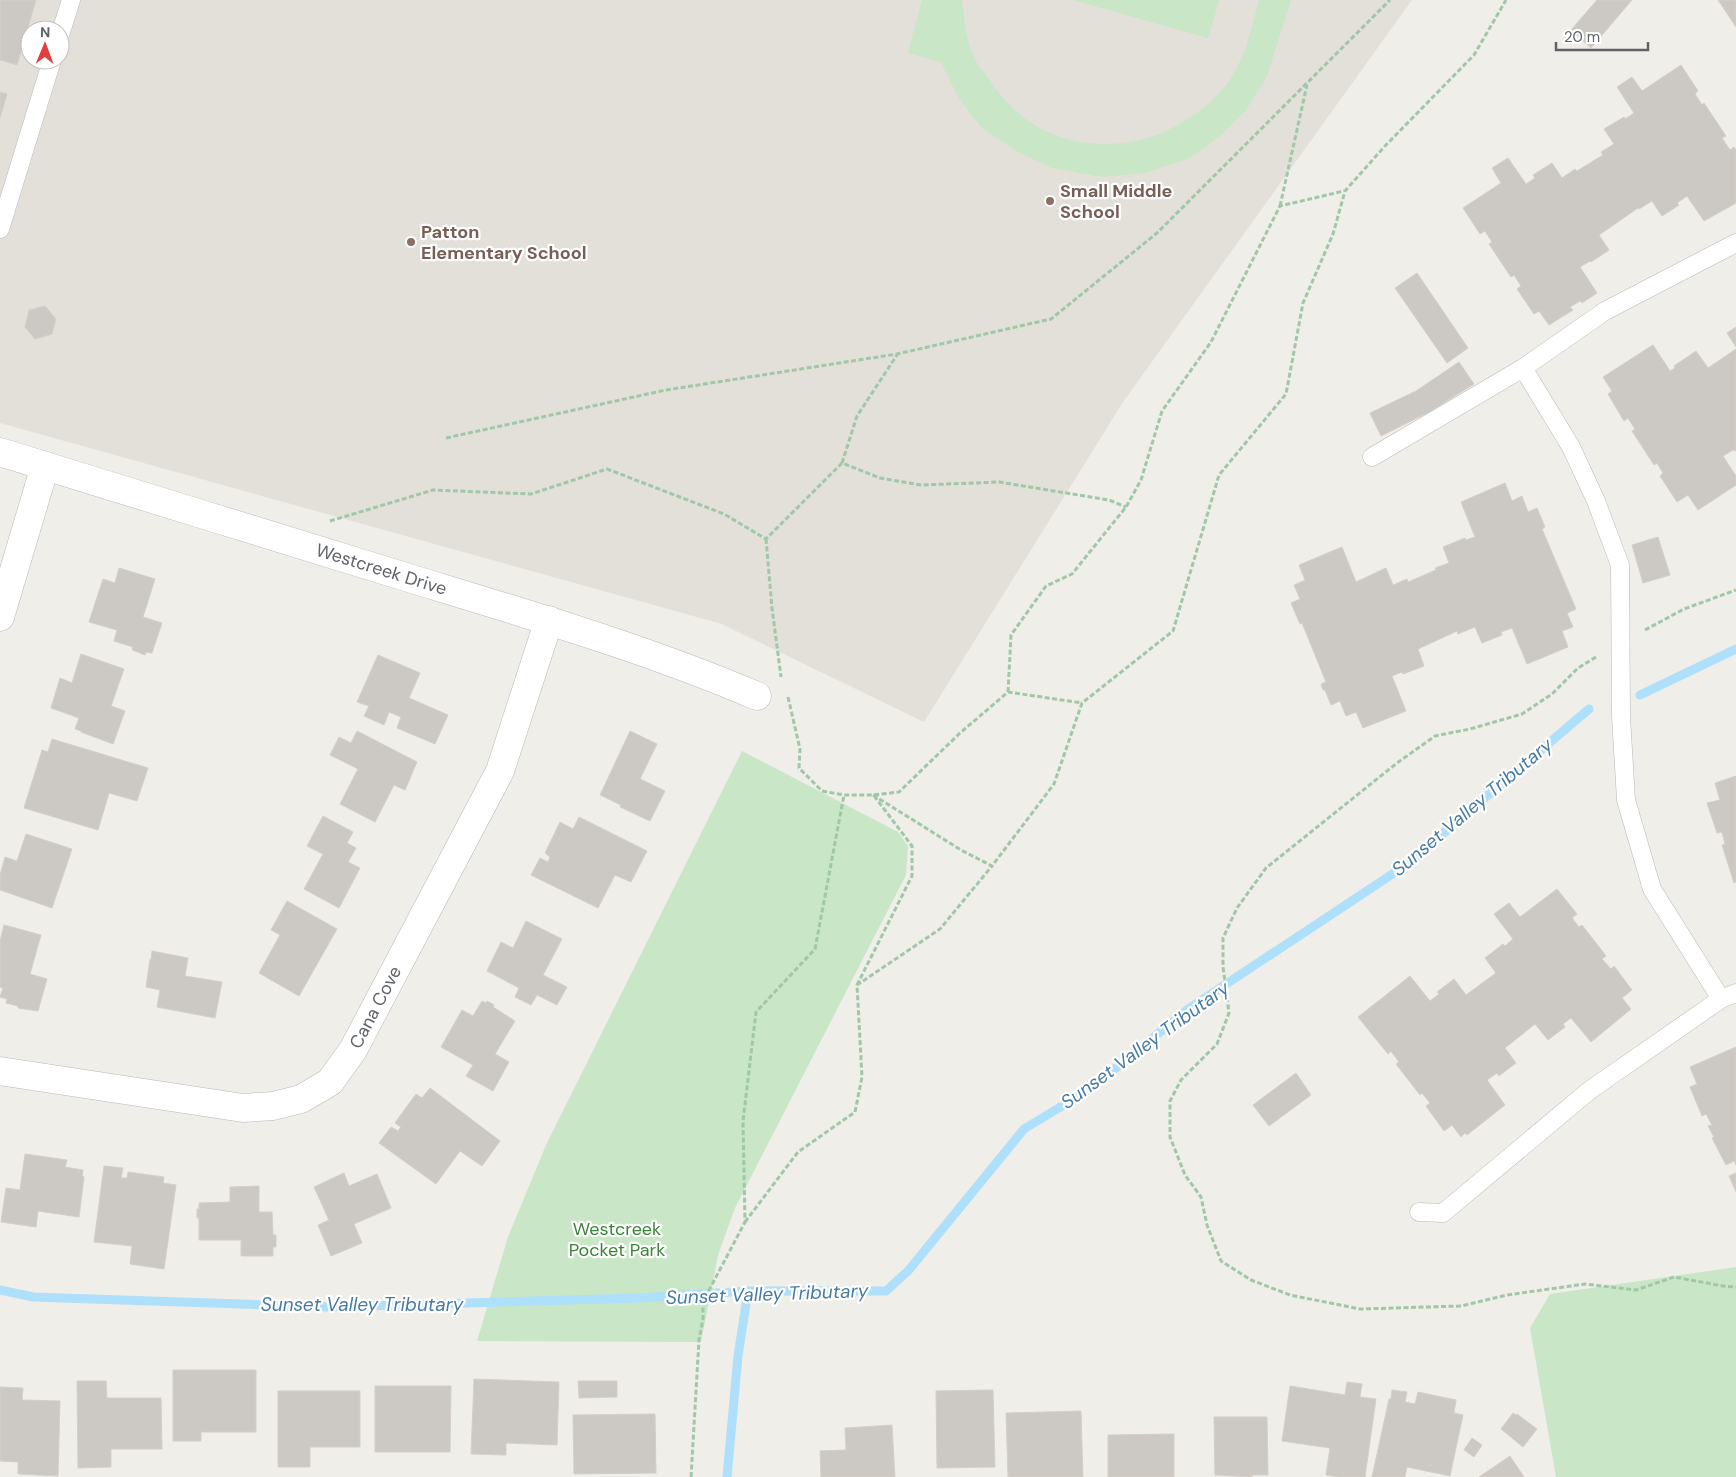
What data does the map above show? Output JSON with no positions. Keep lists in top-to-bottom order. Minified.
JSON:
{"streets":{"street":["Westcreek Drive","Cana Cove"]},"crossings":[["Westcreek Drive","Cana Cove"]],"water":["Sunset Valley Tributary"],"parks":["Westcreek Pocket Park"],"places":["Small Middle School","Patton Elementary School"],"scale_bar":"20 m","north":"top"}
